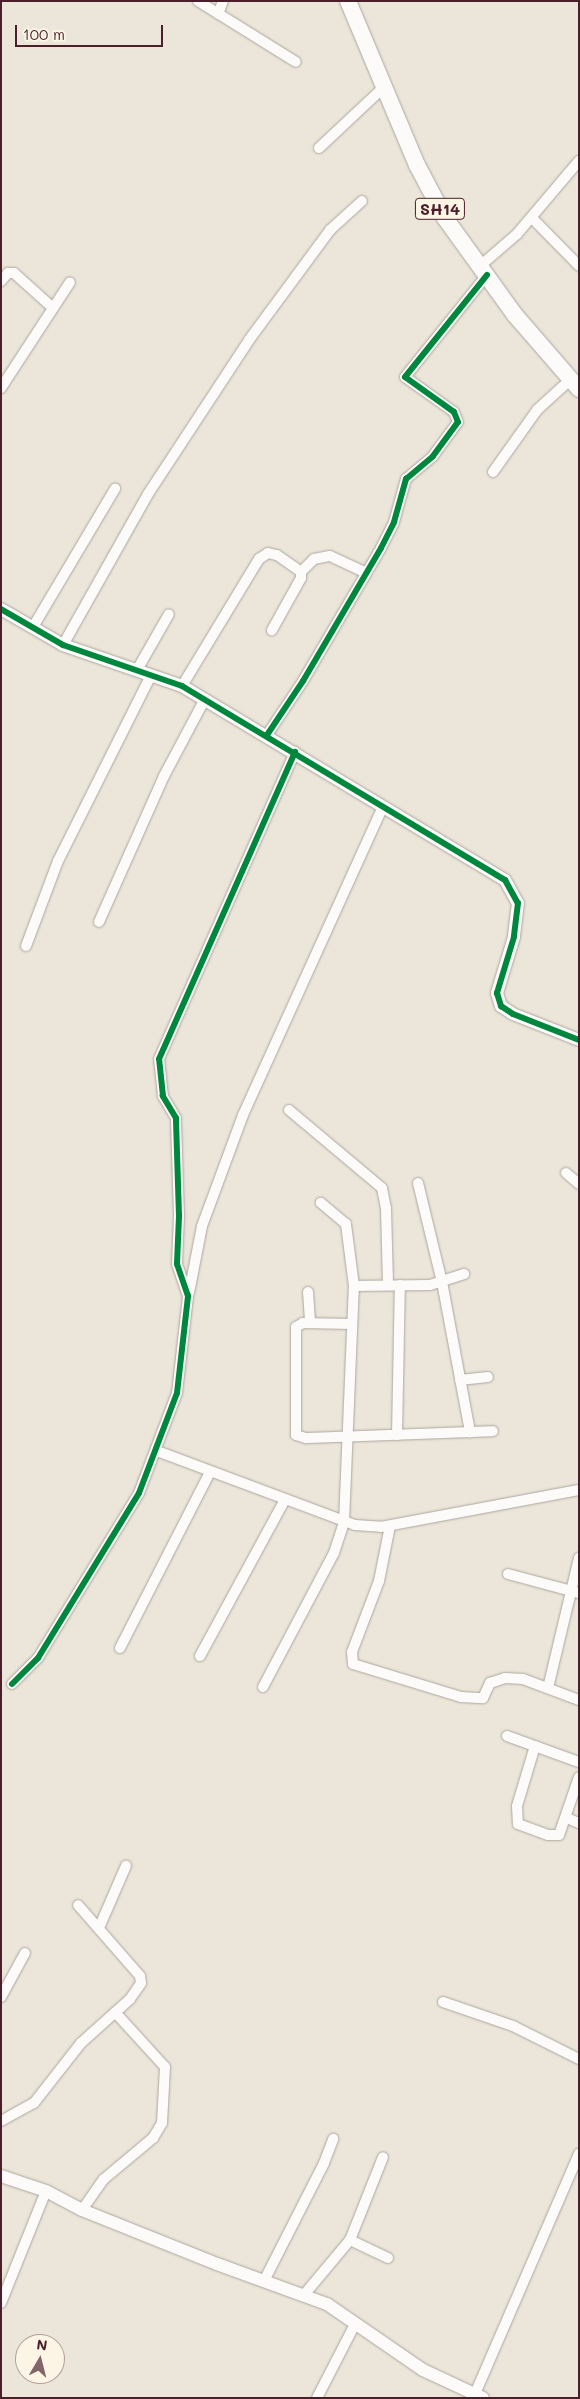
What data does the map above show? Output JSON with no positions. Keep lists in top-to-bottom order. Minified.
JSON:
{"streets":{"main road":["SH14"]},"scale_bar":"100 m","north":"top"}
